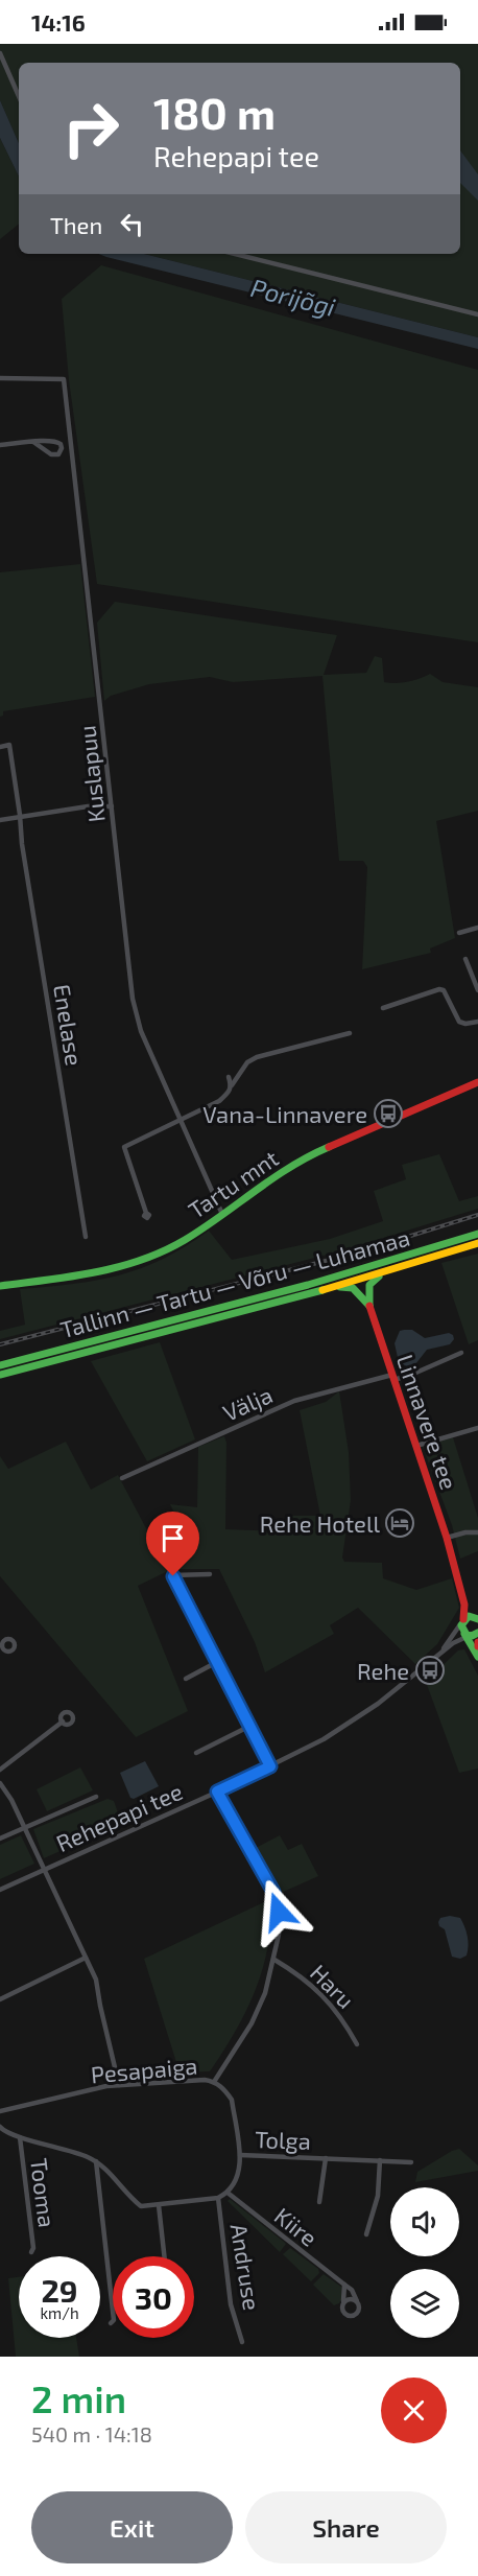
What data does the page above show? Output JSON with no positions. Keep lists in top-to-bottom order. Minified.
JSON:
{"streets":{"main road":["Tartu mnt","Tallinn — Tartu — Võru — Luhamaa","Linnavere tee"],"street":["Kuslapuu","Enelase","Välja","Rehepapi tee","Haru","Pesapaiga","Tolga","Tooma","Kiire","Andruse"]},"crossings":[["Kuslapuu","Tartu mnt"],["Välja","Linnavere tee"],["Linnavere tee","Rehepapi tee"],["Pesapaiga","Tolga"],["Pesapaiga","Kiire"]],"water":["Porijõgi"],"places":{"bus stop":["Vana-Linnavere","Rehe"],"hotel":["Rehe Hotell"]},"page":{"status":"14:16","turn":["180 m","Rehepapi tee"],"then":"Then","speed":"29 km/h","limit":"30","heading":["2 min","540 m · 14:18"],"buttons":["Exit","Share"]}}
